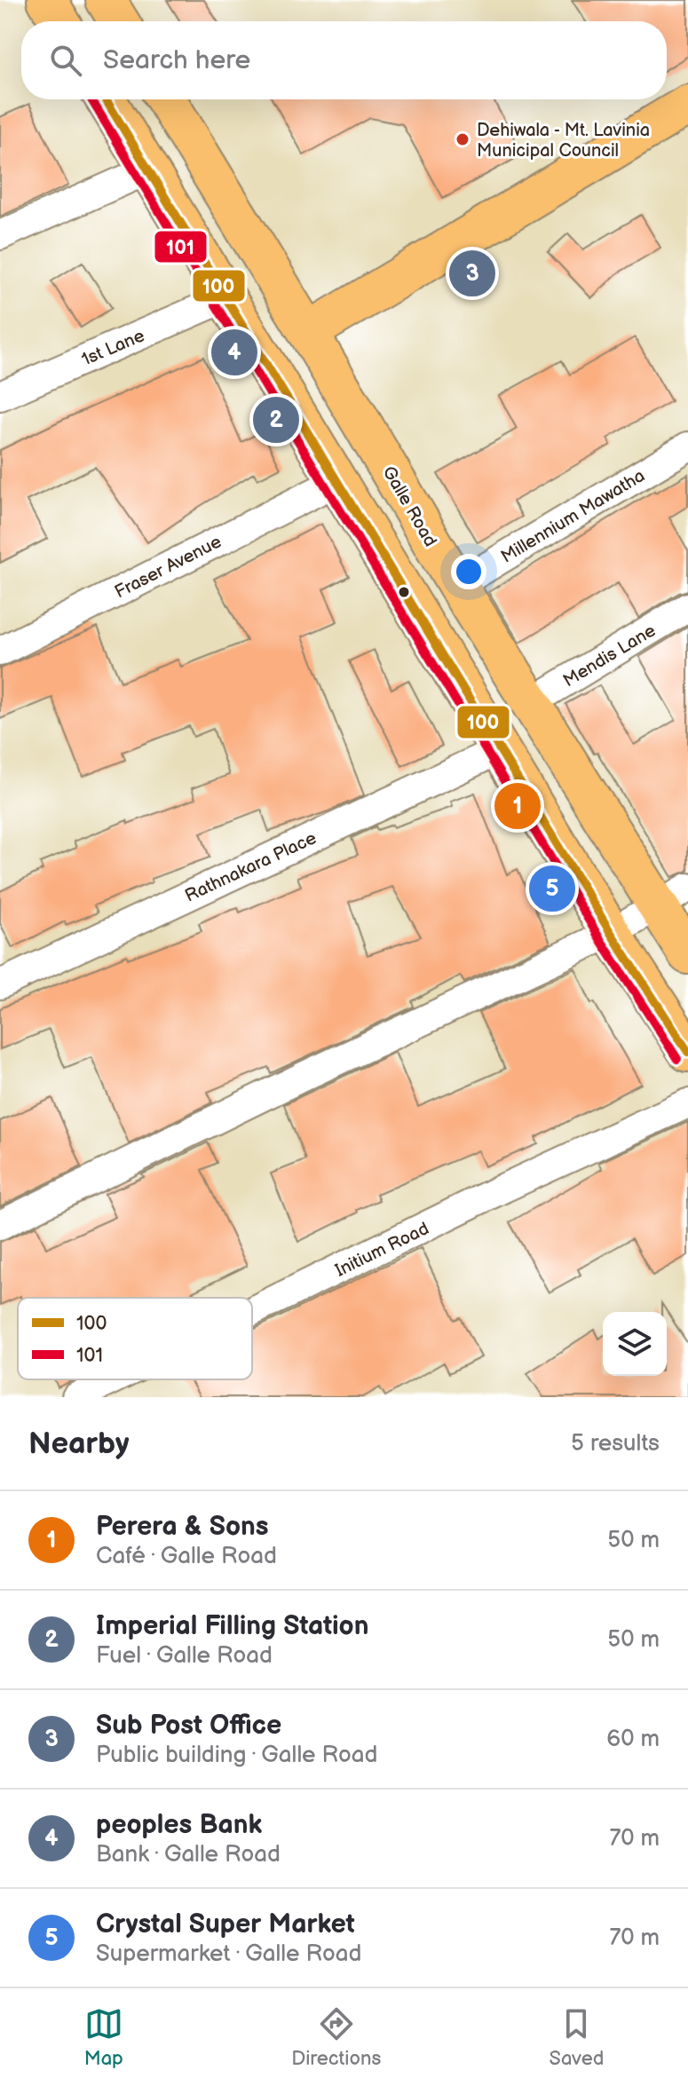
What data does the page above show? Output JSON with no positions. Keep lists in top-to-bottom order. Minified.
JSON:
{"streets":{"main road":["Galle Road"],"street":["1st Lane","Millennium Mawatha","Fraser Avenue","Mendis Lane","Rathnakara Place","Initium Road"]},"crossings":[["Galle Road","Millennium Mawatha"],["Galle Road","Mendis Lane"]],"places":["Dehiwala - Mt. Lavinia Municipal Council"],"lines":["transit line 100","transit line 101"],"legend":["100","101"],"page":{"search":"Search here","pins":["3","4","2","1","5"],"heading":["Nearby","5 results"],"list":[{"mark":"1","name":"Perera & Sons","note":"Café · Galle Road","value":"50 m"},{"mark":"2","name":"Imperial Filling Station","note":"Fuel · Galle Road","value":"50 m"},{"mark":"3","name":"Sub Post Office","note":"Public building · Galle Road","value":"60 m"},{"mark":"4","name":"peoples Bank","note":"Bank · Galle Road","value":"70 m"},{"mark":"5","name":"Crystal Super Market","note":"Supermarket · Galle Road","value":"70 m"}],"nav":["Map","Directions","Saved"]}}
